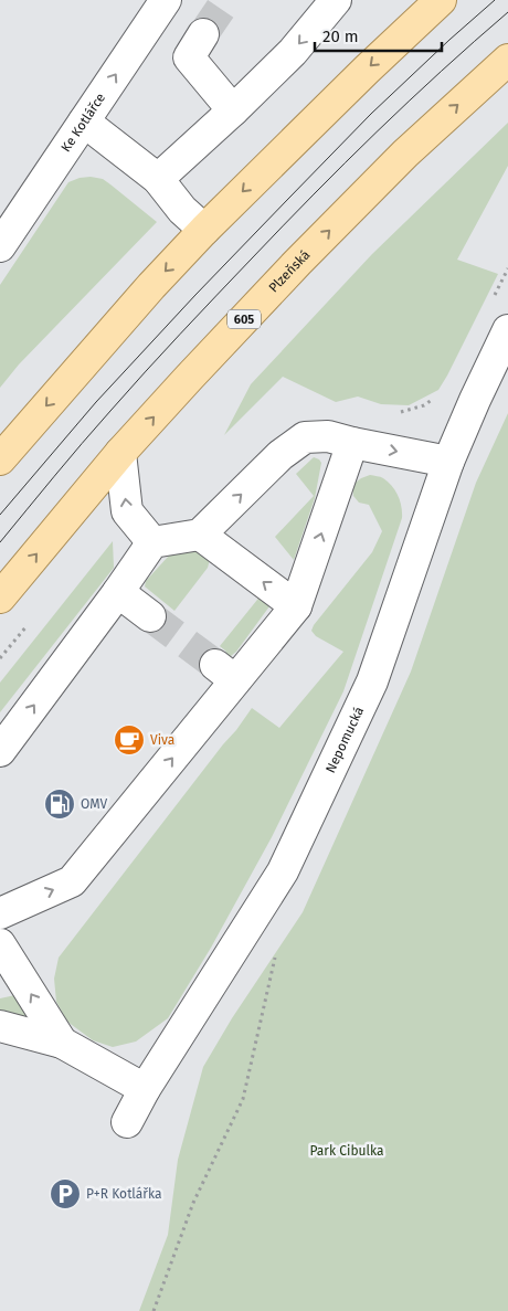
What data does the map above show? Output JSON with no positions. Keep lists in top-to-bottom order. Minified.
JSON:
{"streets":{"main road":["Plzeňská","605"],"street":["Ke Kotlářce","Nepomucká"]},"parks":["Park Cibulka"],"places":{"cafe":["Viva"],"fuel station":["OMV"],"parking":["P+R Kotlářka"]},"scale_bar":"20 m"}
